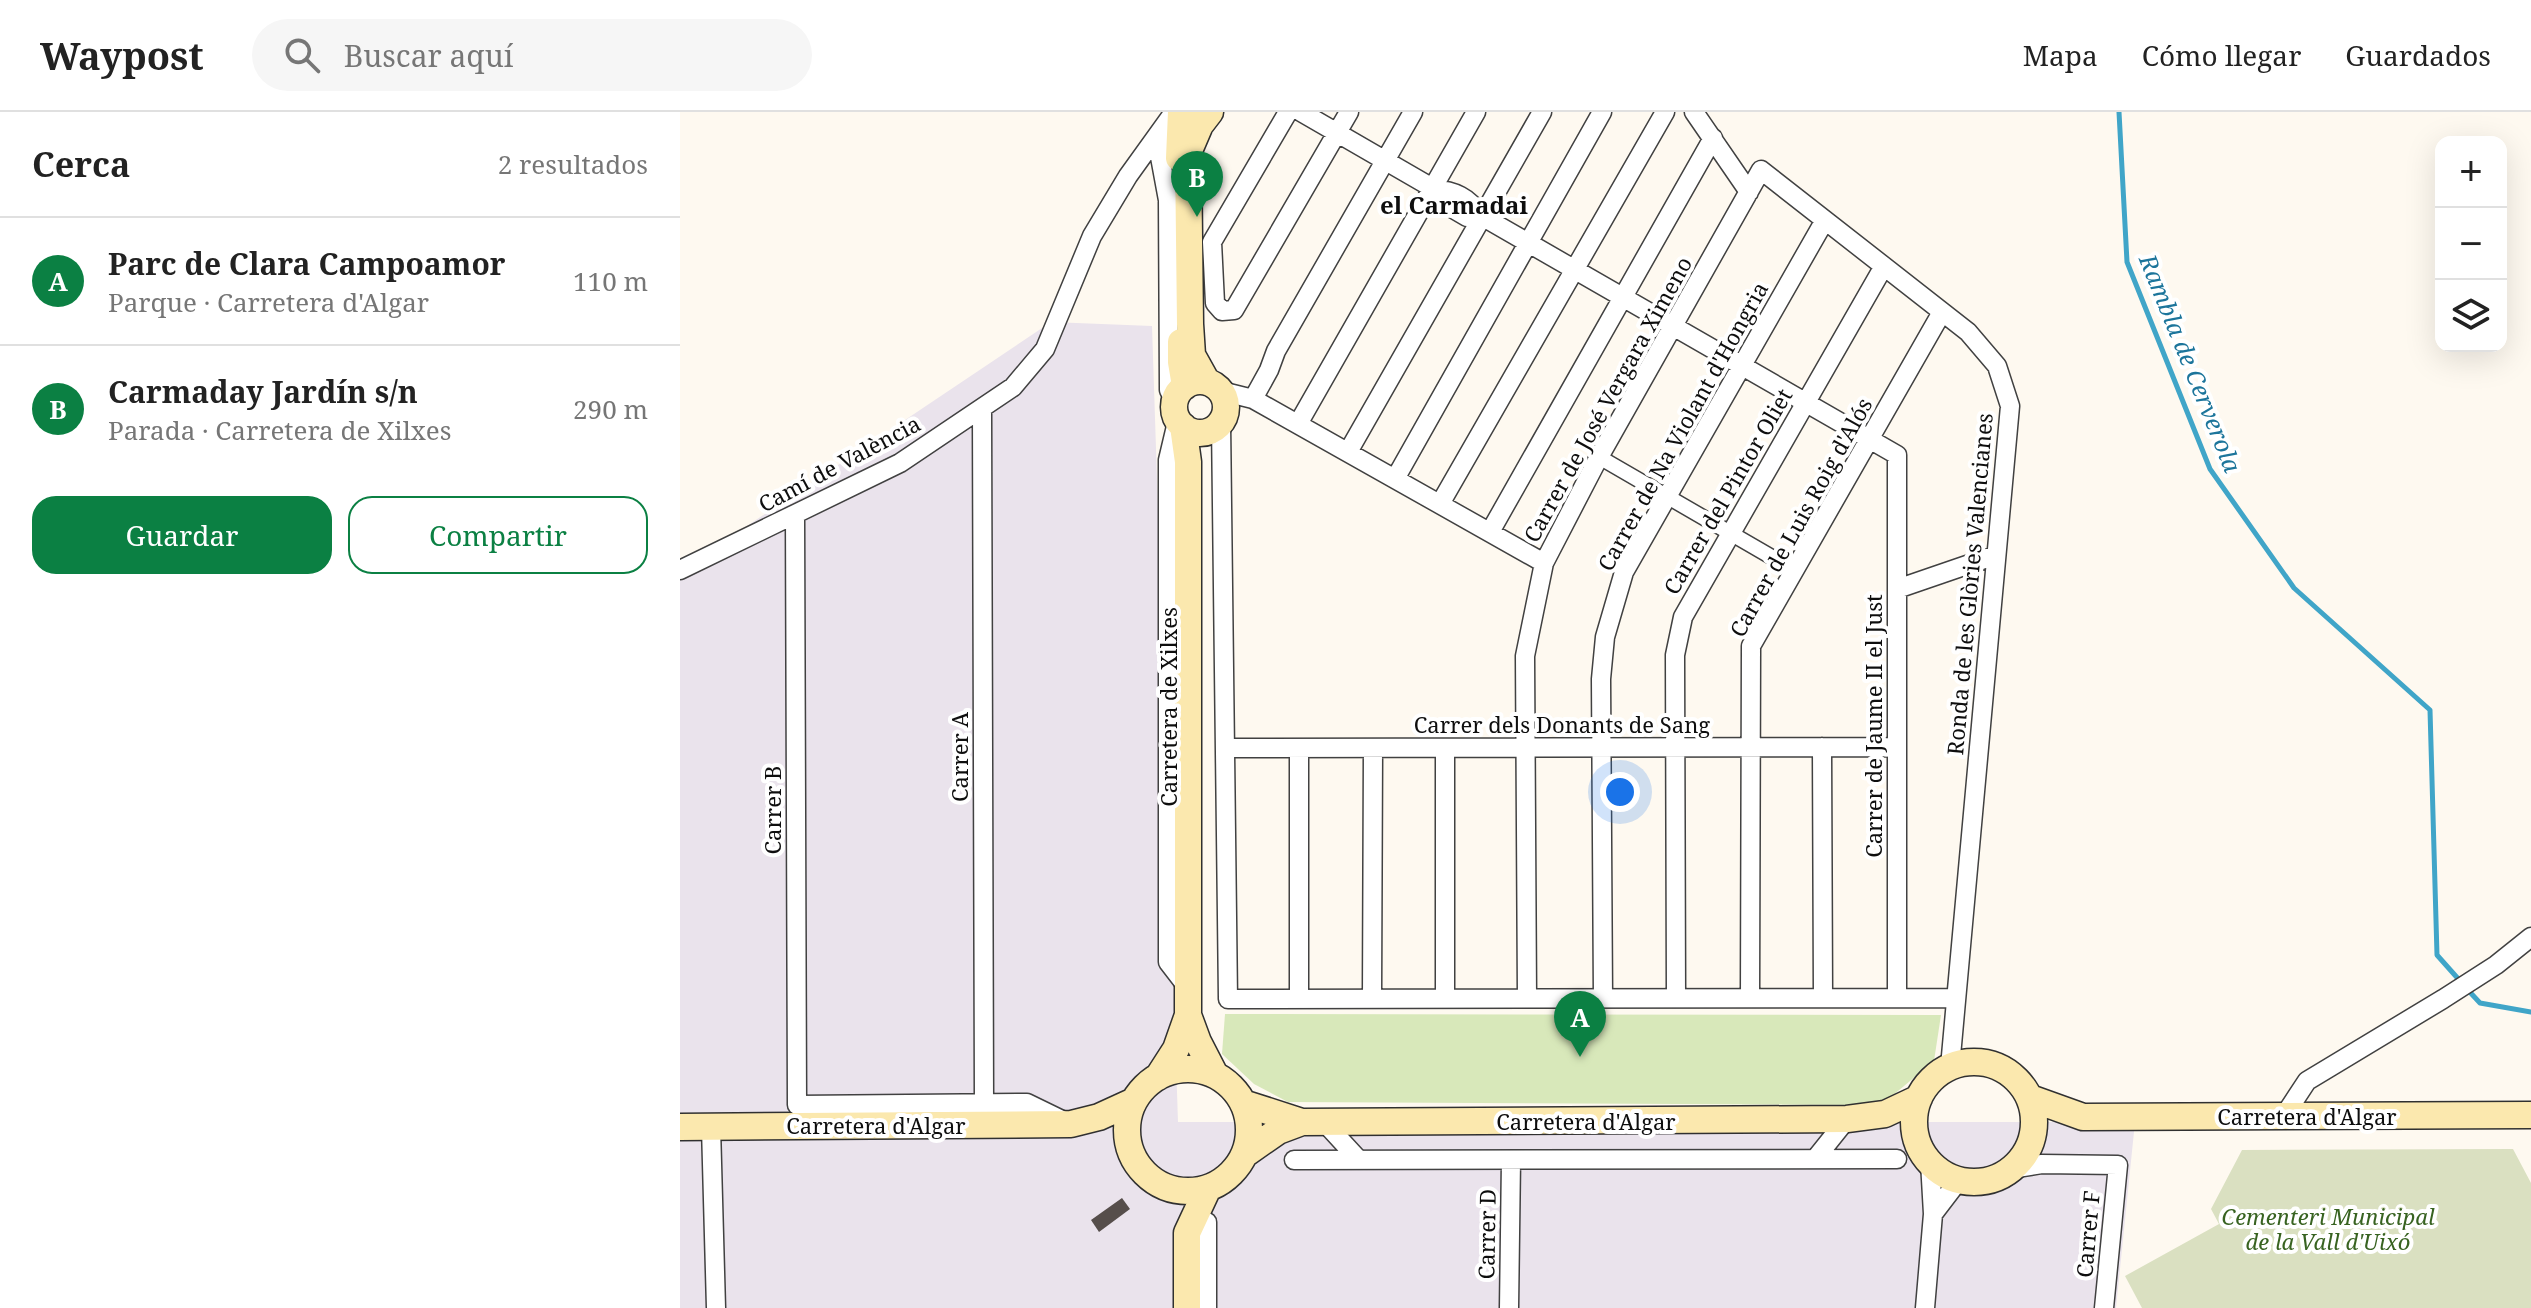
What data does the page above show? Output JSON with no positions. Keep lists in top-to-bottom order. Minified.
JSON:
{"streets":{"main road":["Carretera de Xilxes","Carretera d'Algar"],"street":["Carrer de José Vergara Ximeno","Carrer de Na Violant d'Hongria","Camí de València","Carrer del Pintor Oliet","Carrer de Luis Roig d'Alós","Ronda de les Glòries Valencianes","Carrer dels Donants de Sang","Carrer de Jaume II el Just","Carrer A","Carrer B","Carrer D","Carrer F"]},"crossings":[["Carrer de José Vergara Ximeno","Ronda de les Glòries Valencianes"],["Carrer de José Vergara Ximeno","Carrer dels Donants de Sang"],["Carrer de Na Violant d'Hongria","Ronda de les Glòries Valencianes"],["Carrer de Na Violant d'Hongria","Carrer dels Donants de Sang"],["Camí de València","Carretera de Xilxes"],["Camí de València","Carrer A"],["Camí de València","Carrer B"],["Carrer del Pintor Oliet","Ronda de les Glòries Valencianes"],["Carrer del Pintor Oliet","Carrer dels Donants de Sang"],["Carrer de Luis Roig d'Alós","Ronda de les Glòries Valencianes"],["Carrer de Luis Roig d'Alós","Carrer dels Donants de Sang"],["Carrer de Luis Roig d'Alós","Carrer de Jaume II el Just"],["Ronda de les Glòries Valencianes","Carretera d'Algar"],["Ronda de les Glòries Valencianes","Carrer F"],["Carretera de Xilxes","Carrer dels Donants de Sang"],["Carretera de Xilxes","Carretera d'Algar"],["Carrer dels Donants de Sang","Carrer de Jaume II el Just"],["Carrer A","Carretera d'Algar"],["Carrer B","Carretera d'Algar"],["Carretera d'Algar","Carrer D"],["Carretera d'Algar","Carrer F"]],"districts":["el Carmadai"],"water":["Rambla de Cerverola"],"parks":["Cementeri Municipal de la Vall d'Uixó"],"page":{"header":"Waypost","search":"Buscar aquí","nav":["Mapa","Cómo llegar","Guardados"],"heading":["Cerca","2 resultados"],"map_buttons":["+","−"],"pins":["B","A"],"list":[{"mark":"A","name":"Parc de Clara Campoamor","note":"Parque · Carretera d'Algar","value":"110 m"},{"mark":"B","name":"Carmaday Jardín s/n","note":"Parada · Carretera de Xilxes","value":"290 m"}],"buttons":["Guardar","Compartir"]}}
